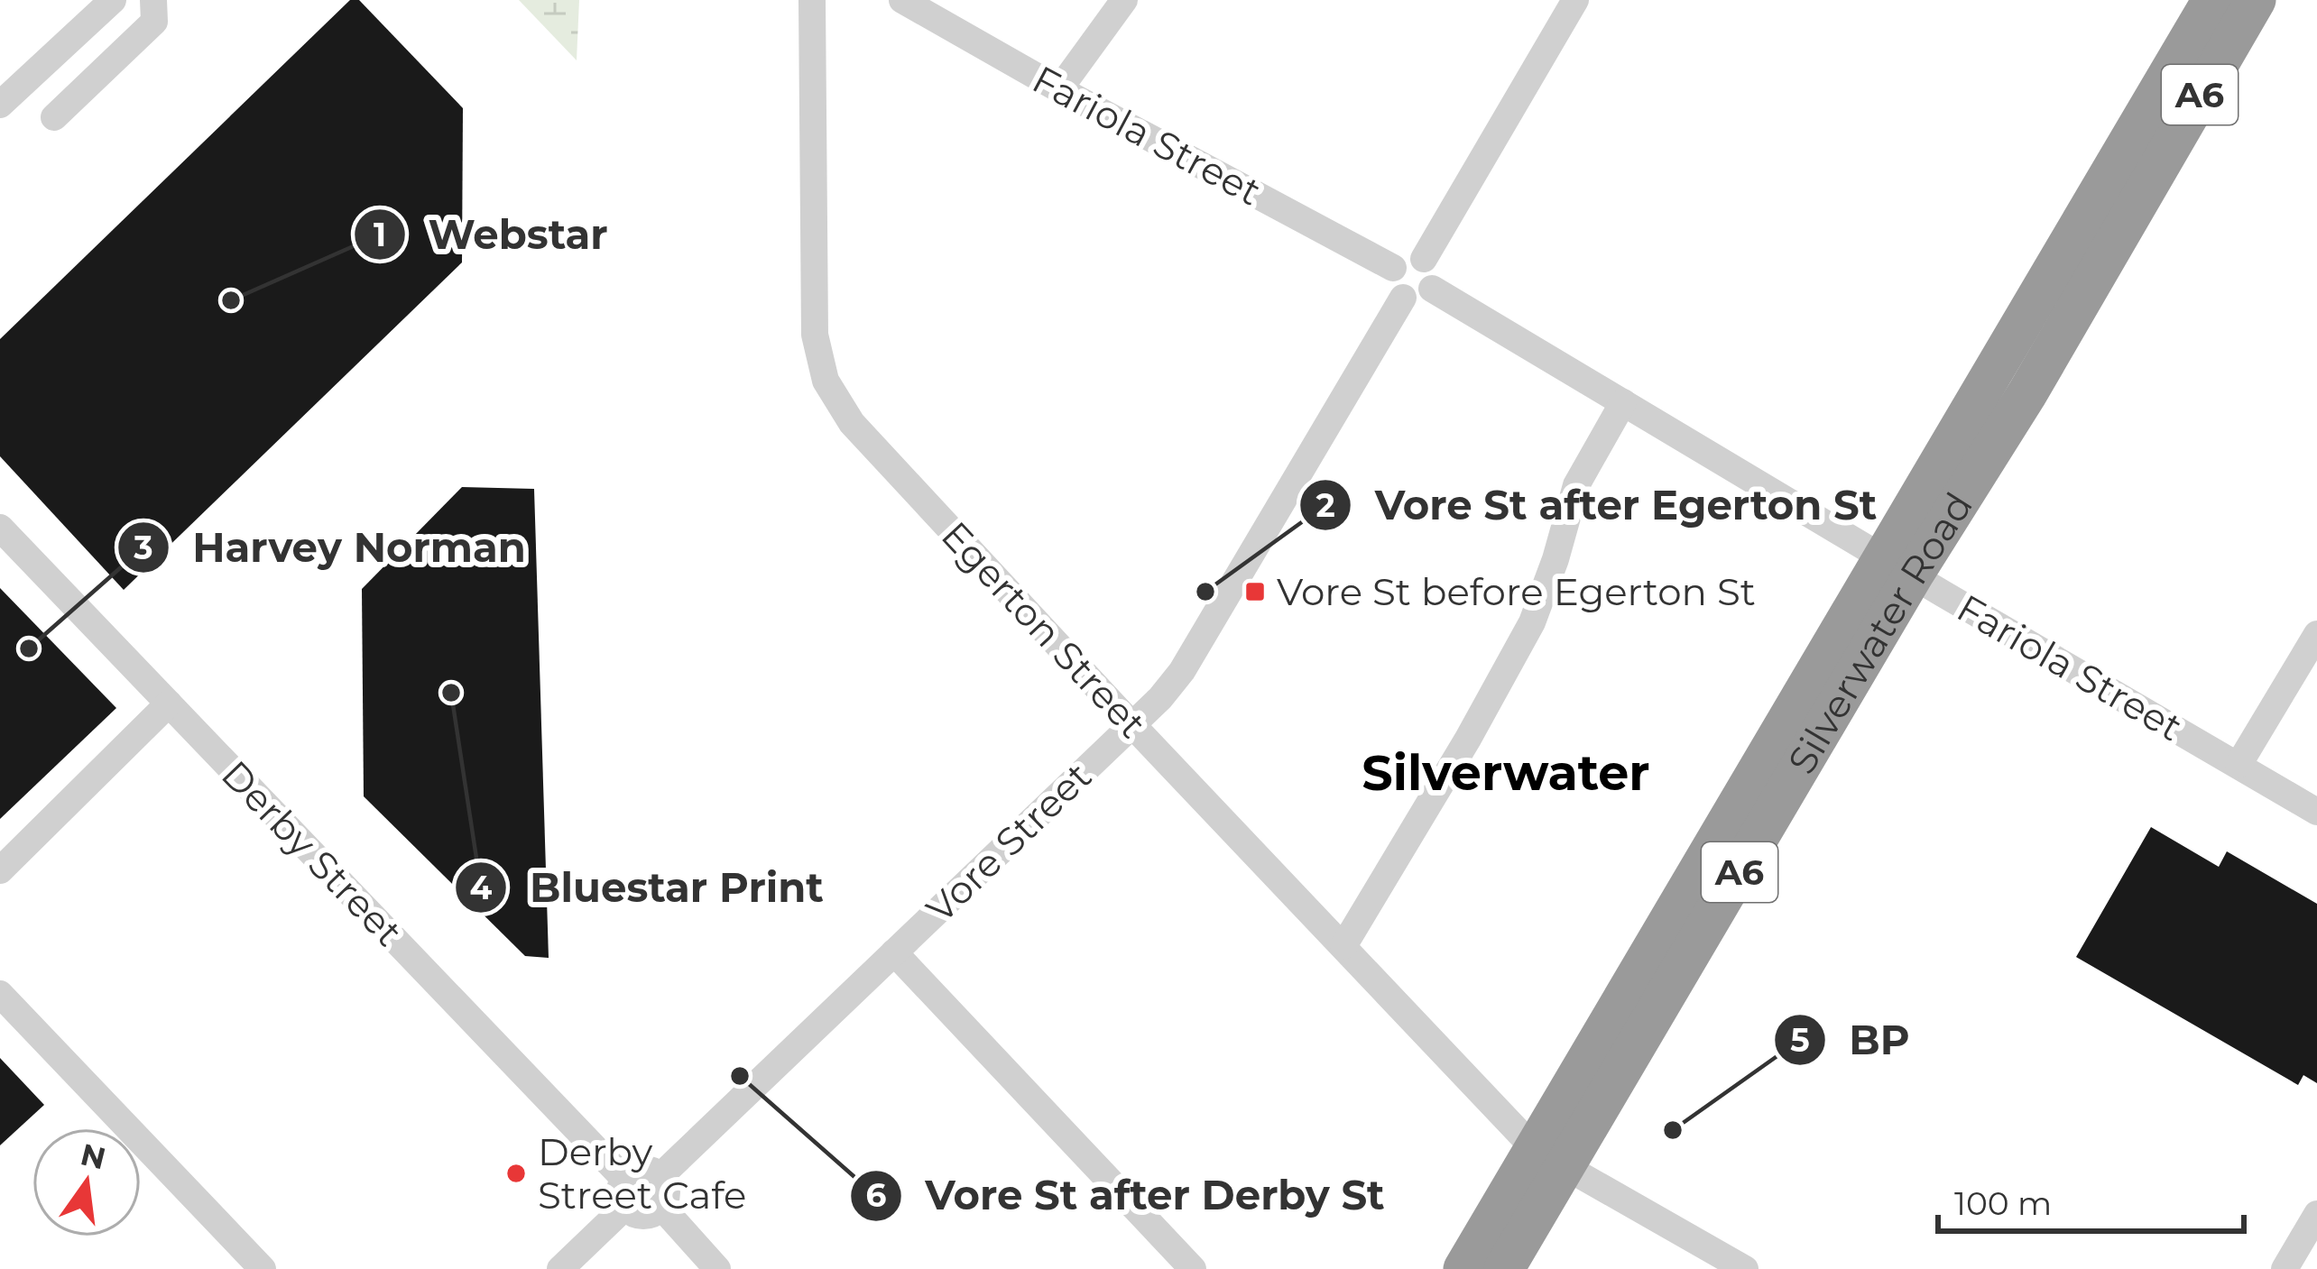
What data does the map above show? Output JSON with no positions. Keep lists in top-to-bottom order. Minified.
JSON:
{"streets":{"highway":["A6","Silverwater Road"],"street":["Fariola Street","Egerton Street","Vore Street","Derby Street"]},"crossings":[["Fariola Street","Silverwater Road"],["Fariola Street","Vore Street"],["Egerton Street","Silverwater Road"],["Egerton Street","Vore Street"],["Vore Street","Derby Street"]],"districts":["Silverwater"],"places":{"other":["Webstar","Vore St after Egerton St","Harvey Norman","Bluestar Print","Vore St after Derby St","BP","Derby Street Cafe"],"transit":["Vore St before Egerton St"]},"scale_bar":"100 m","north":"top"}
